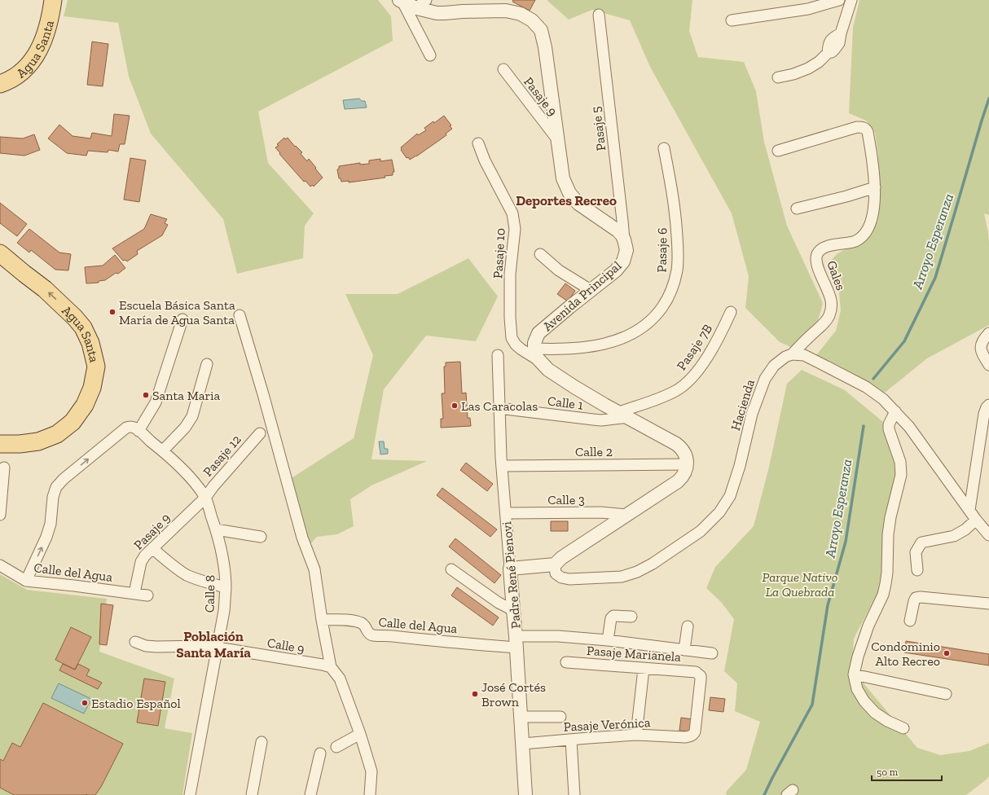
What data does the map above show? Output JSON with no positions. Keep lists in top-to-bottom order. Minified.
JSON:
{"streets":{"main road":["Agua Santa"],"street":["Pasaje 9","Pasaje 5","Pasaje 6","Pasaje 10","Gales","Avenida Principal","Pasaje 7B","Calle 1","Hacienda","Calle 2","Pasaje 12","Calle 3","Calle del Agua","Padre René Pienovi","Calle 8","Calle 9","Pasaje Marianela","Pasaje Verónica"]},"crossings":[["Pasaje 9","Pasaje 12"],["Pasaje 9","Calle del Agua"],["Pasaje 9","Calle 8"],["Pasaje 5","Avenida Principal"],["Pasaje 6","Avenida Principal"],["Gales","Hacienda"],["Pasaje 7B","Calle 1"],["Calle 1","Padre René Pienovi"],["Calle 2","Padre René Pienovi"],["Pasaje 12","Calle 8"],["Calle 3","Padre René Pienovi"],["Calle del Agua","Padre René Pienovi"],["Padre René Pienovi","Pasaje Verónica"],["Calle 8","Calle 9"],["Pasaje Marianela","Pasaje Verónica"]],"districts":["Deportes Recreo","Población Santa María"],"water":["Arroyo Esperanza"],"parks":["Parque Nativo La Quebrada"],"places":["Escuela Básica Santa María de Agua Santa","Santa Maria","Las Caracolas","Condominio Alto Recreo","José Cortés Brown","Estadio Español"],"scale_bar":"50 m"}
